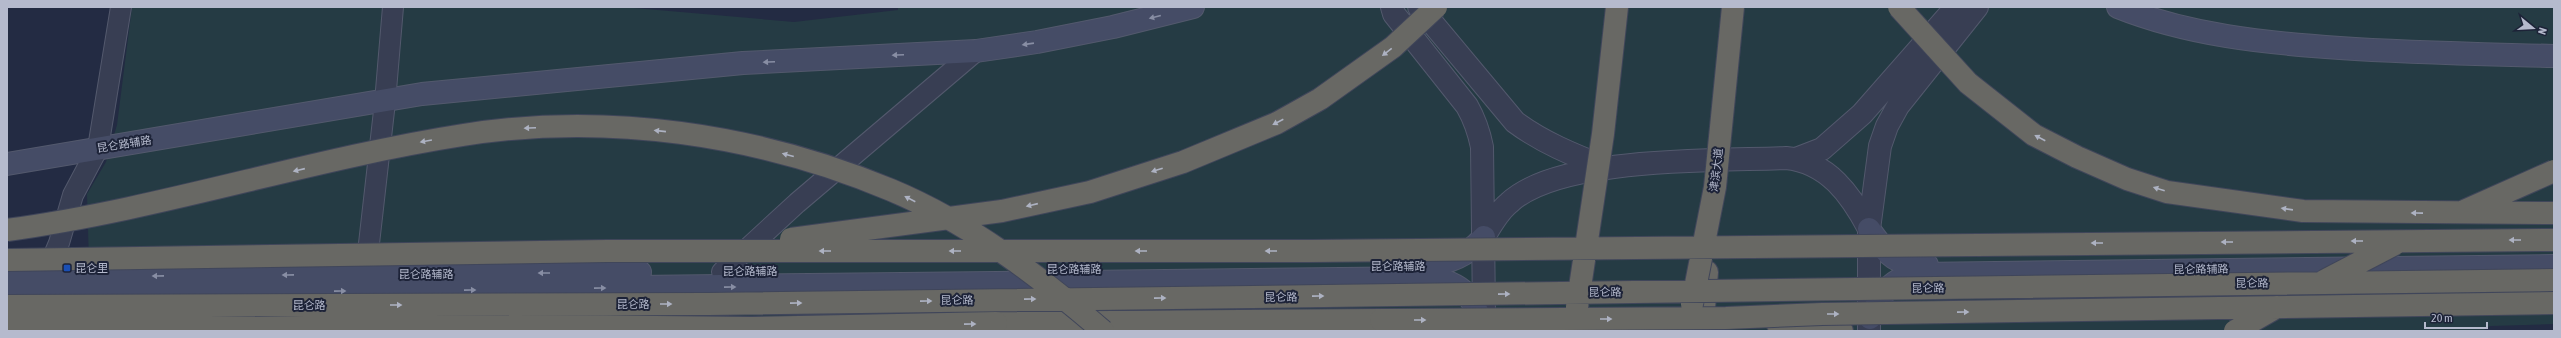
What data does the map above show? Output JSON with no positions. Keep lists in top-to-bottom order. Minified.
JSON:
{"streets":{"highway":["津滨大道","昆仑路"],"main road":["昆仑路辅路"]},"places":{"transit":["昆仑里"]},"scale_bar":"20 m","north":"right"}
